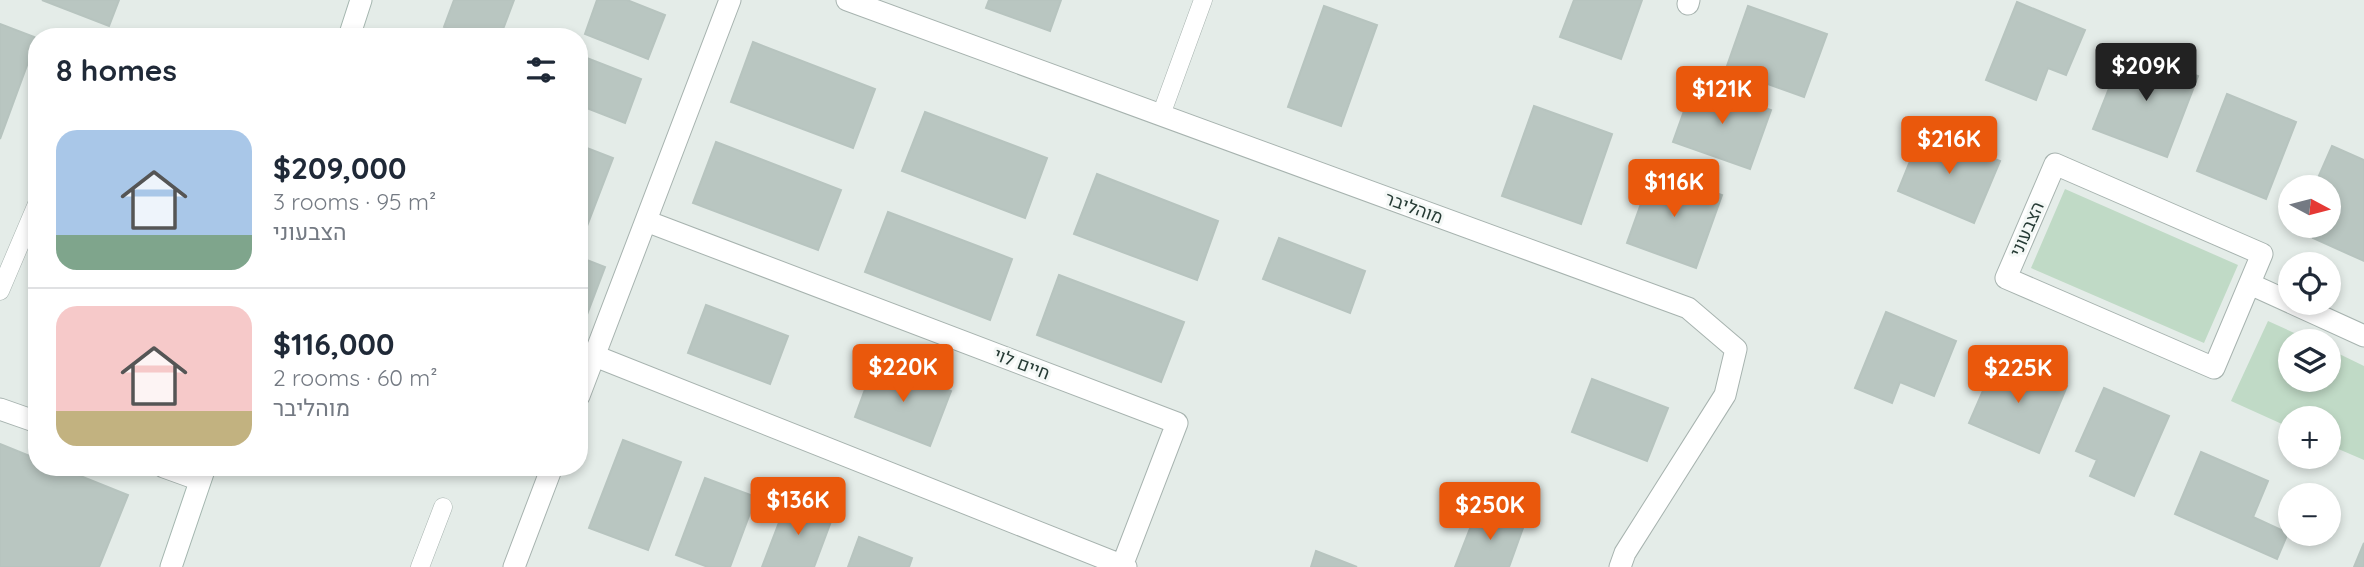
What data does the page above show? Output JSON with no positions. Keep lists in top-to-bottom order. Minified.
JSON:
{"streets":{"street":["מוהליבר","הצבעוני","חיים לוי"]},"north":"right","page":{"heading":"8 homes","price":["$209K","$121K","$216K","$116K","$220K","$225K","$136K","$250K"],"list":[{"name":"$209,000","note":"3 rooms · 95 m² · הצבעוני"},{"name":"$116,000","note":"2 rooms · 60 m² · מוהליבר"}],"map_buttons":["+","−"]}}
